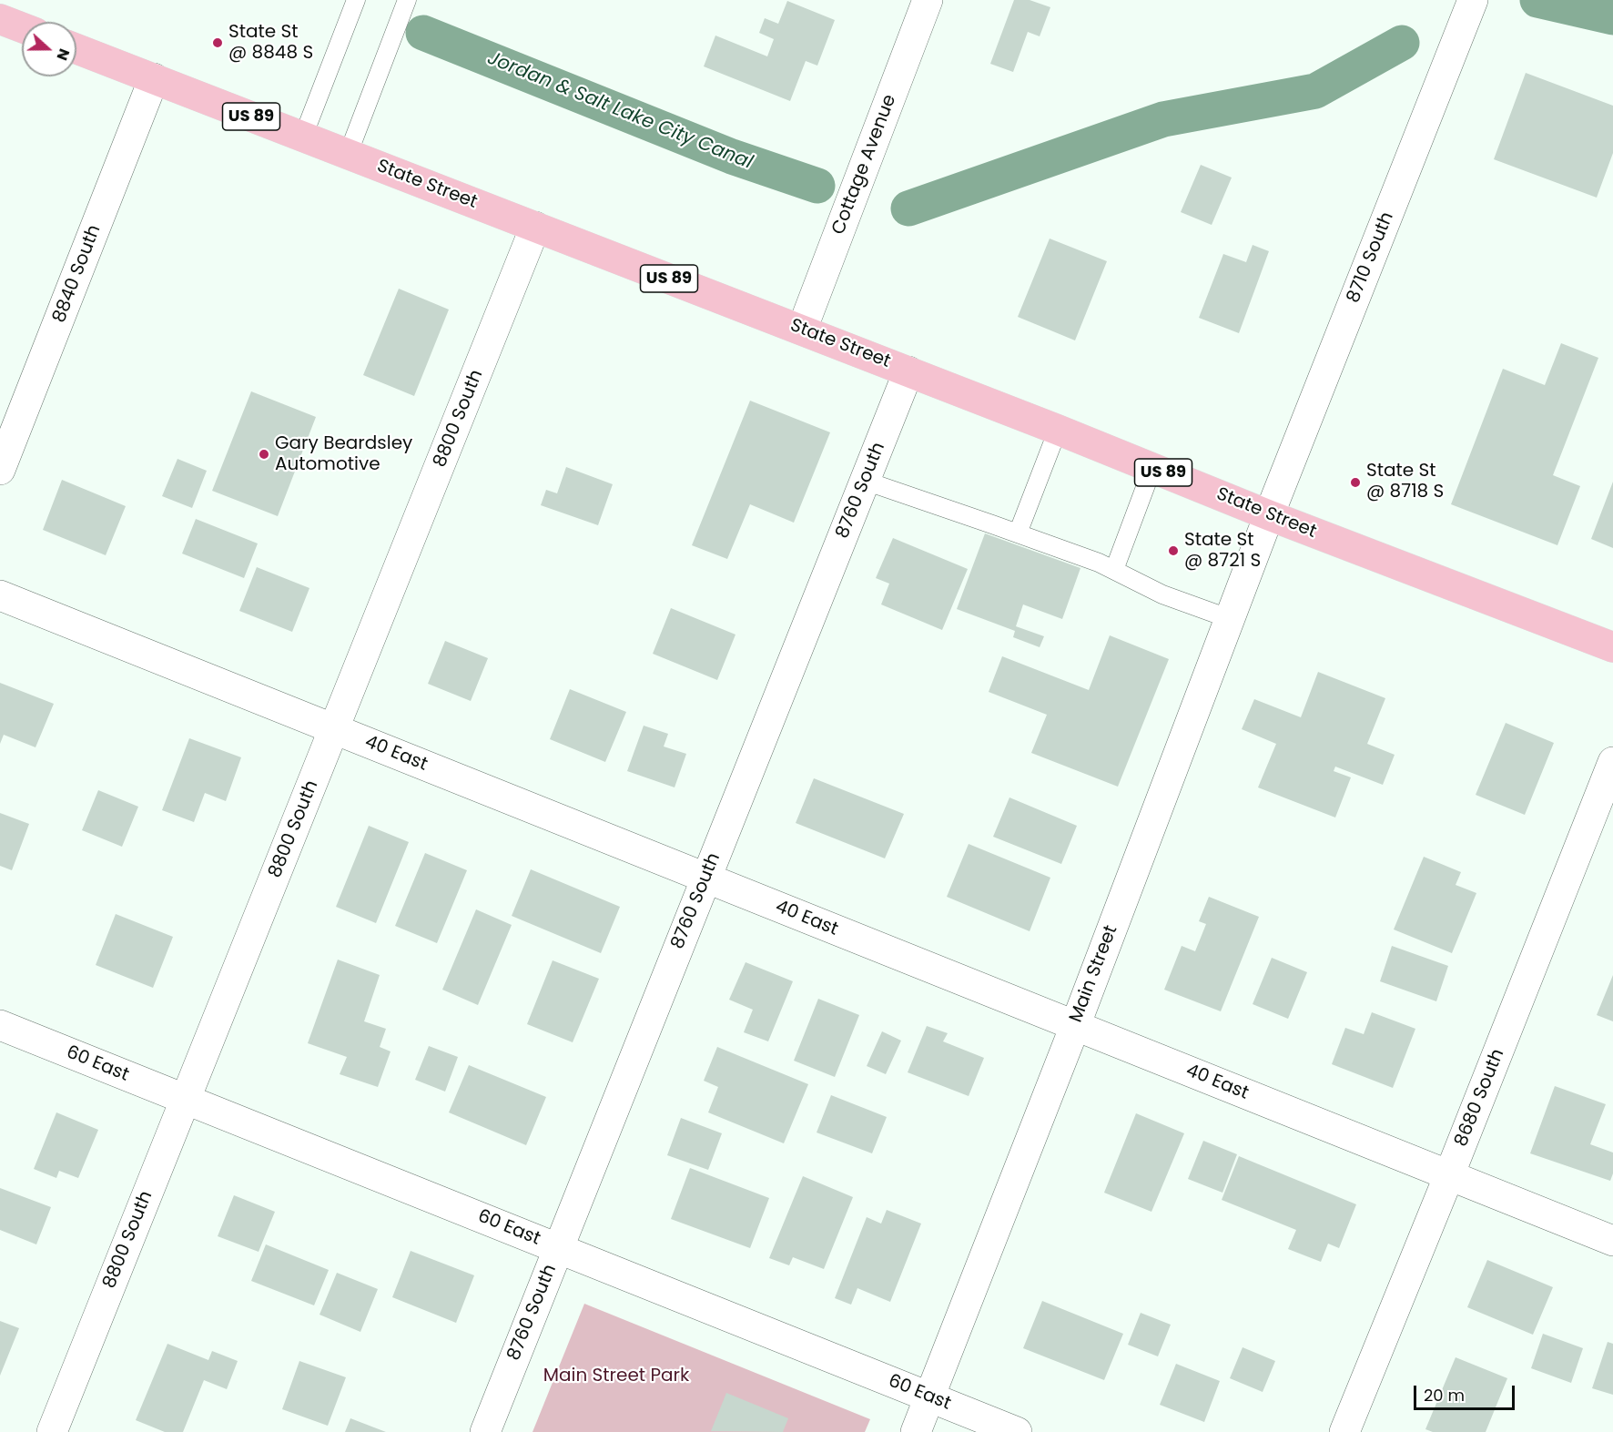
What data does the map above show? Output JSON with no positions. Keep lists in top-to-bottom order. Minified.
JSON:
{"streets":{"main road":["US 89","State Street"],"street":["Cottage Avenue","8710 South","8840 South","8800 South","8760 South","40 East","Main Street","60 East","8680 South"]},"crossings":[["Cottage Avenue","State Street"],["State Street","8710 South"],["State Street","8840 South"],["State Street","8800 South"],["State Street","8760 South"],["State Street","Main Street"],["8710 South","Main Street"],["8800 South","40 East"],["8800 South","60 East"],["8760 South","40 East"],["8760 South","60 East"],["40 East","Main Street"],["40 East","8680 South"],["Main Street","60 East"]],"water":["Jordan & Salt Lake City Canal"],"parks":["Main Street Park"],"places":["State St @ 8848 S","Gary Beardsley Automotive","State St @ 8718 S","State St @ 8721 S"],"scale_bar":"20 m","north":"right"}
